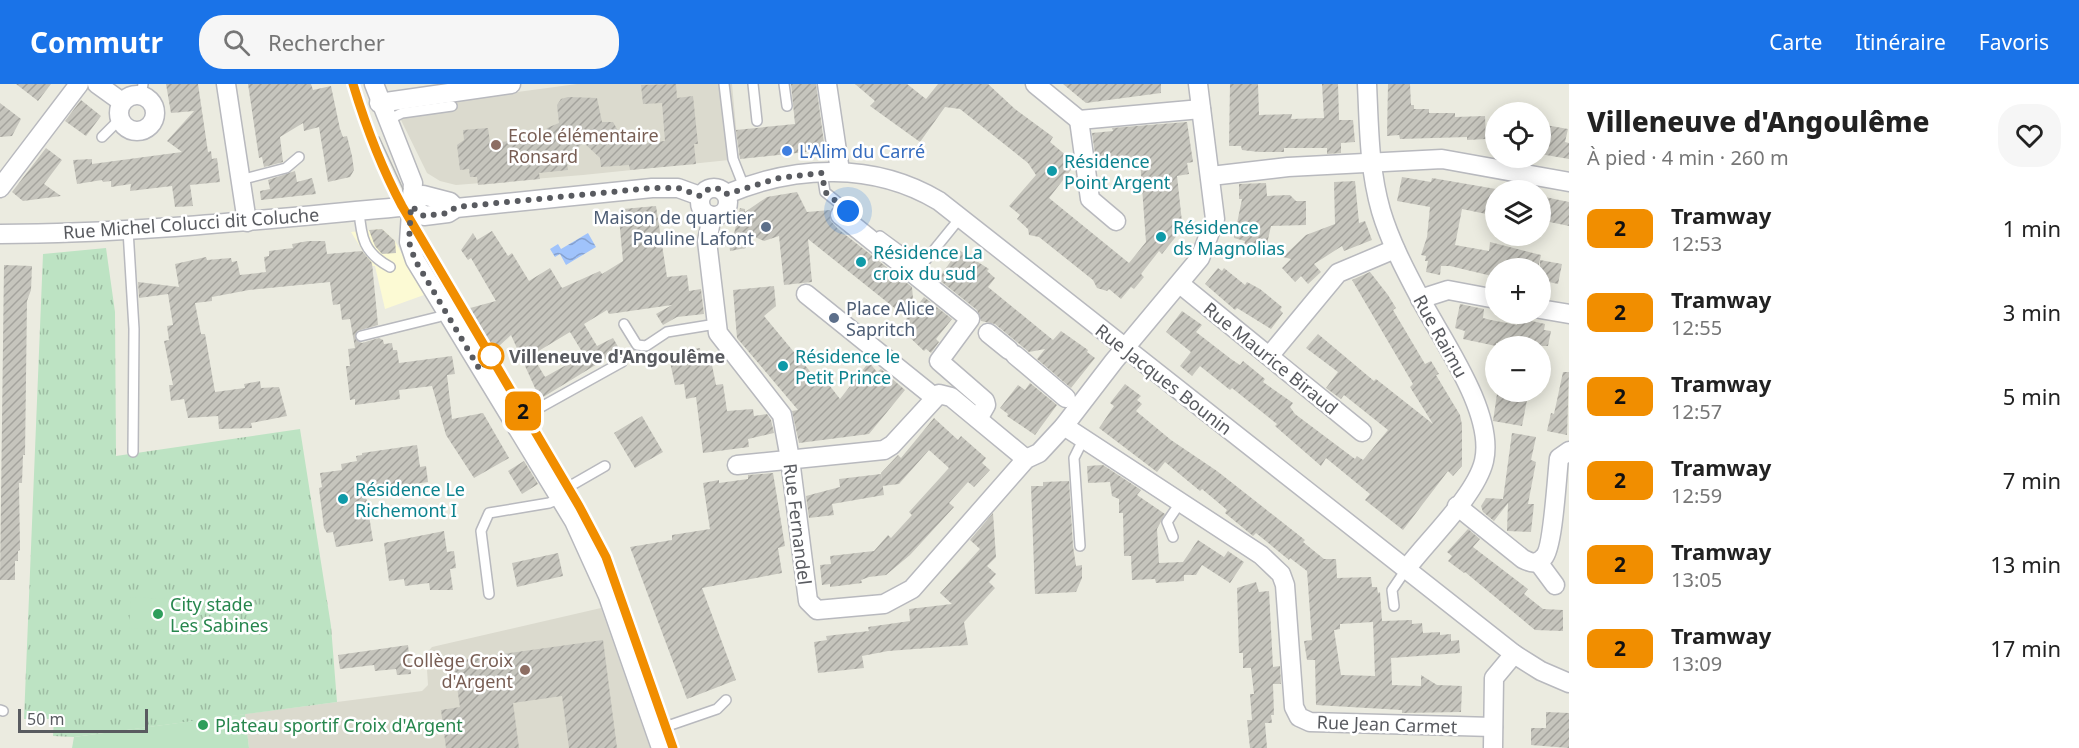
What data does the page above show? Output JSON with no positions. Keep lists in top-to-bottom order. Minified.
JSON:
{"streets":{"street":["Rue Michel Colucci dit Coluche","Rue Raimu","Rue Maurice Biraud","Rue Jacques Bounin","Rue Fernandel","Rue Jean Carmet"]},"crossings":[["Rue Michel Colucci dit Coluche","Rue Jacques Bounin"],["Rue Raimu","Rue Jacques Bounin"],["Rue Maurice Biraud","Rue Fernandel"],["Rue Jacques Bounin","Rue Fernandel"],["Rue Fernandel","Rue Jean Carmet"]],"places":["Ecole élémentaire Ronsard","L'Alim du Carré","Résidence Point Argent","Maison de quartier Pauline Lafont","Résidence ds Magnolias","Résidence La croix du sud","Place Alice Sapritch","Villeneuve d'Angoulême","Résidence le Petit Prince","Résidence Le Richemont I","City stade Les Sabines","Collège Croix d'Argent","Plateau sportif Croix d'Argent"],"lines":["tram line 2"],"scale_bar":"50 m","page":{"header":"Commutr","search":"Rechercher","nav":["Carte","Itinéraire","Favoris"],"on_map":"2","heading":["Villeneuve d'Angoulême","À pied · 4 min · 260 m"],"map_buttons":["+","−"],"list":[{"mark":"2","name":"Tramway","note":"12:53","value":"1 min"},{"mark":"2","name":"Tramway","note":"12:55","value":"3 min"},{"mark":"2","name":"Tramway","note":"12:57","value":"5 min"},{"mark":"2","name":"Tramway","note":"12:59","value":"7 min"},{"mark":"2","name":"Tramway","note":"13:05","value":"13 min"},{"mark":"2","name":"Tramway","note":"13:09","value":"17 min"}],"scale":"50 m"}}
